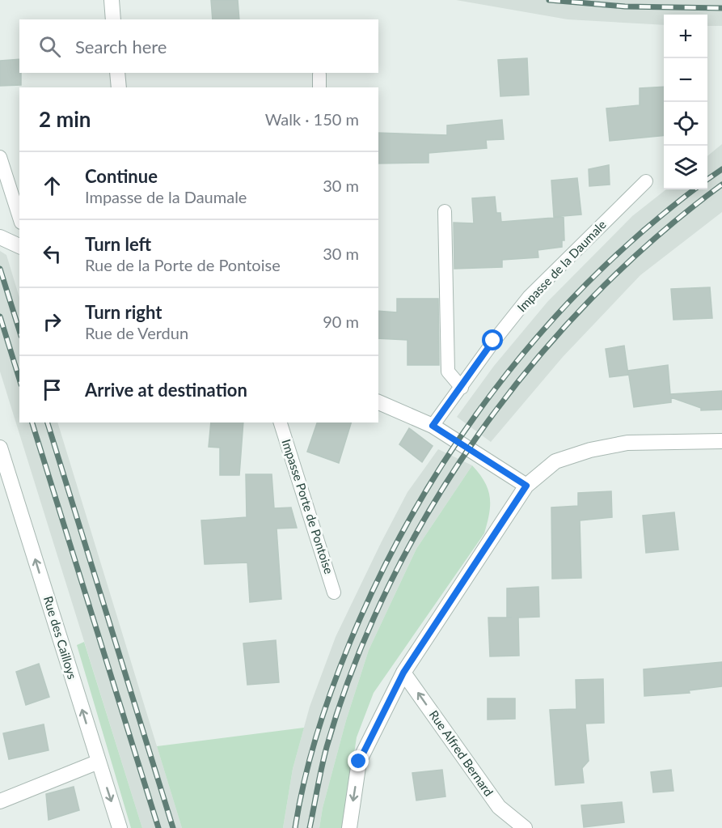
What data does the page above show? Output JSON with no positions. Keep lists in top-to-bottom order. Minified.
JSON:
{"streets":{"street":["Rue des Cailloys","Rue Alfred Bernard"],"lane":["Impasse de la Daumale","Impasse Porte de Pontoise"]},"one_way":["Rue Alfred Bernard"],"page":{"map_buttons":["+","−"],"search":"Search here","heading":["2 min","Walk · 150 m"],"list":[["Continue","Impasse de la Daumale","30 m"],["Turn left","Rue de la Porte de Pontoise","30 m"],["Turn right","Rue de Verdun","90 m"],"Arrive at destination"]}}
